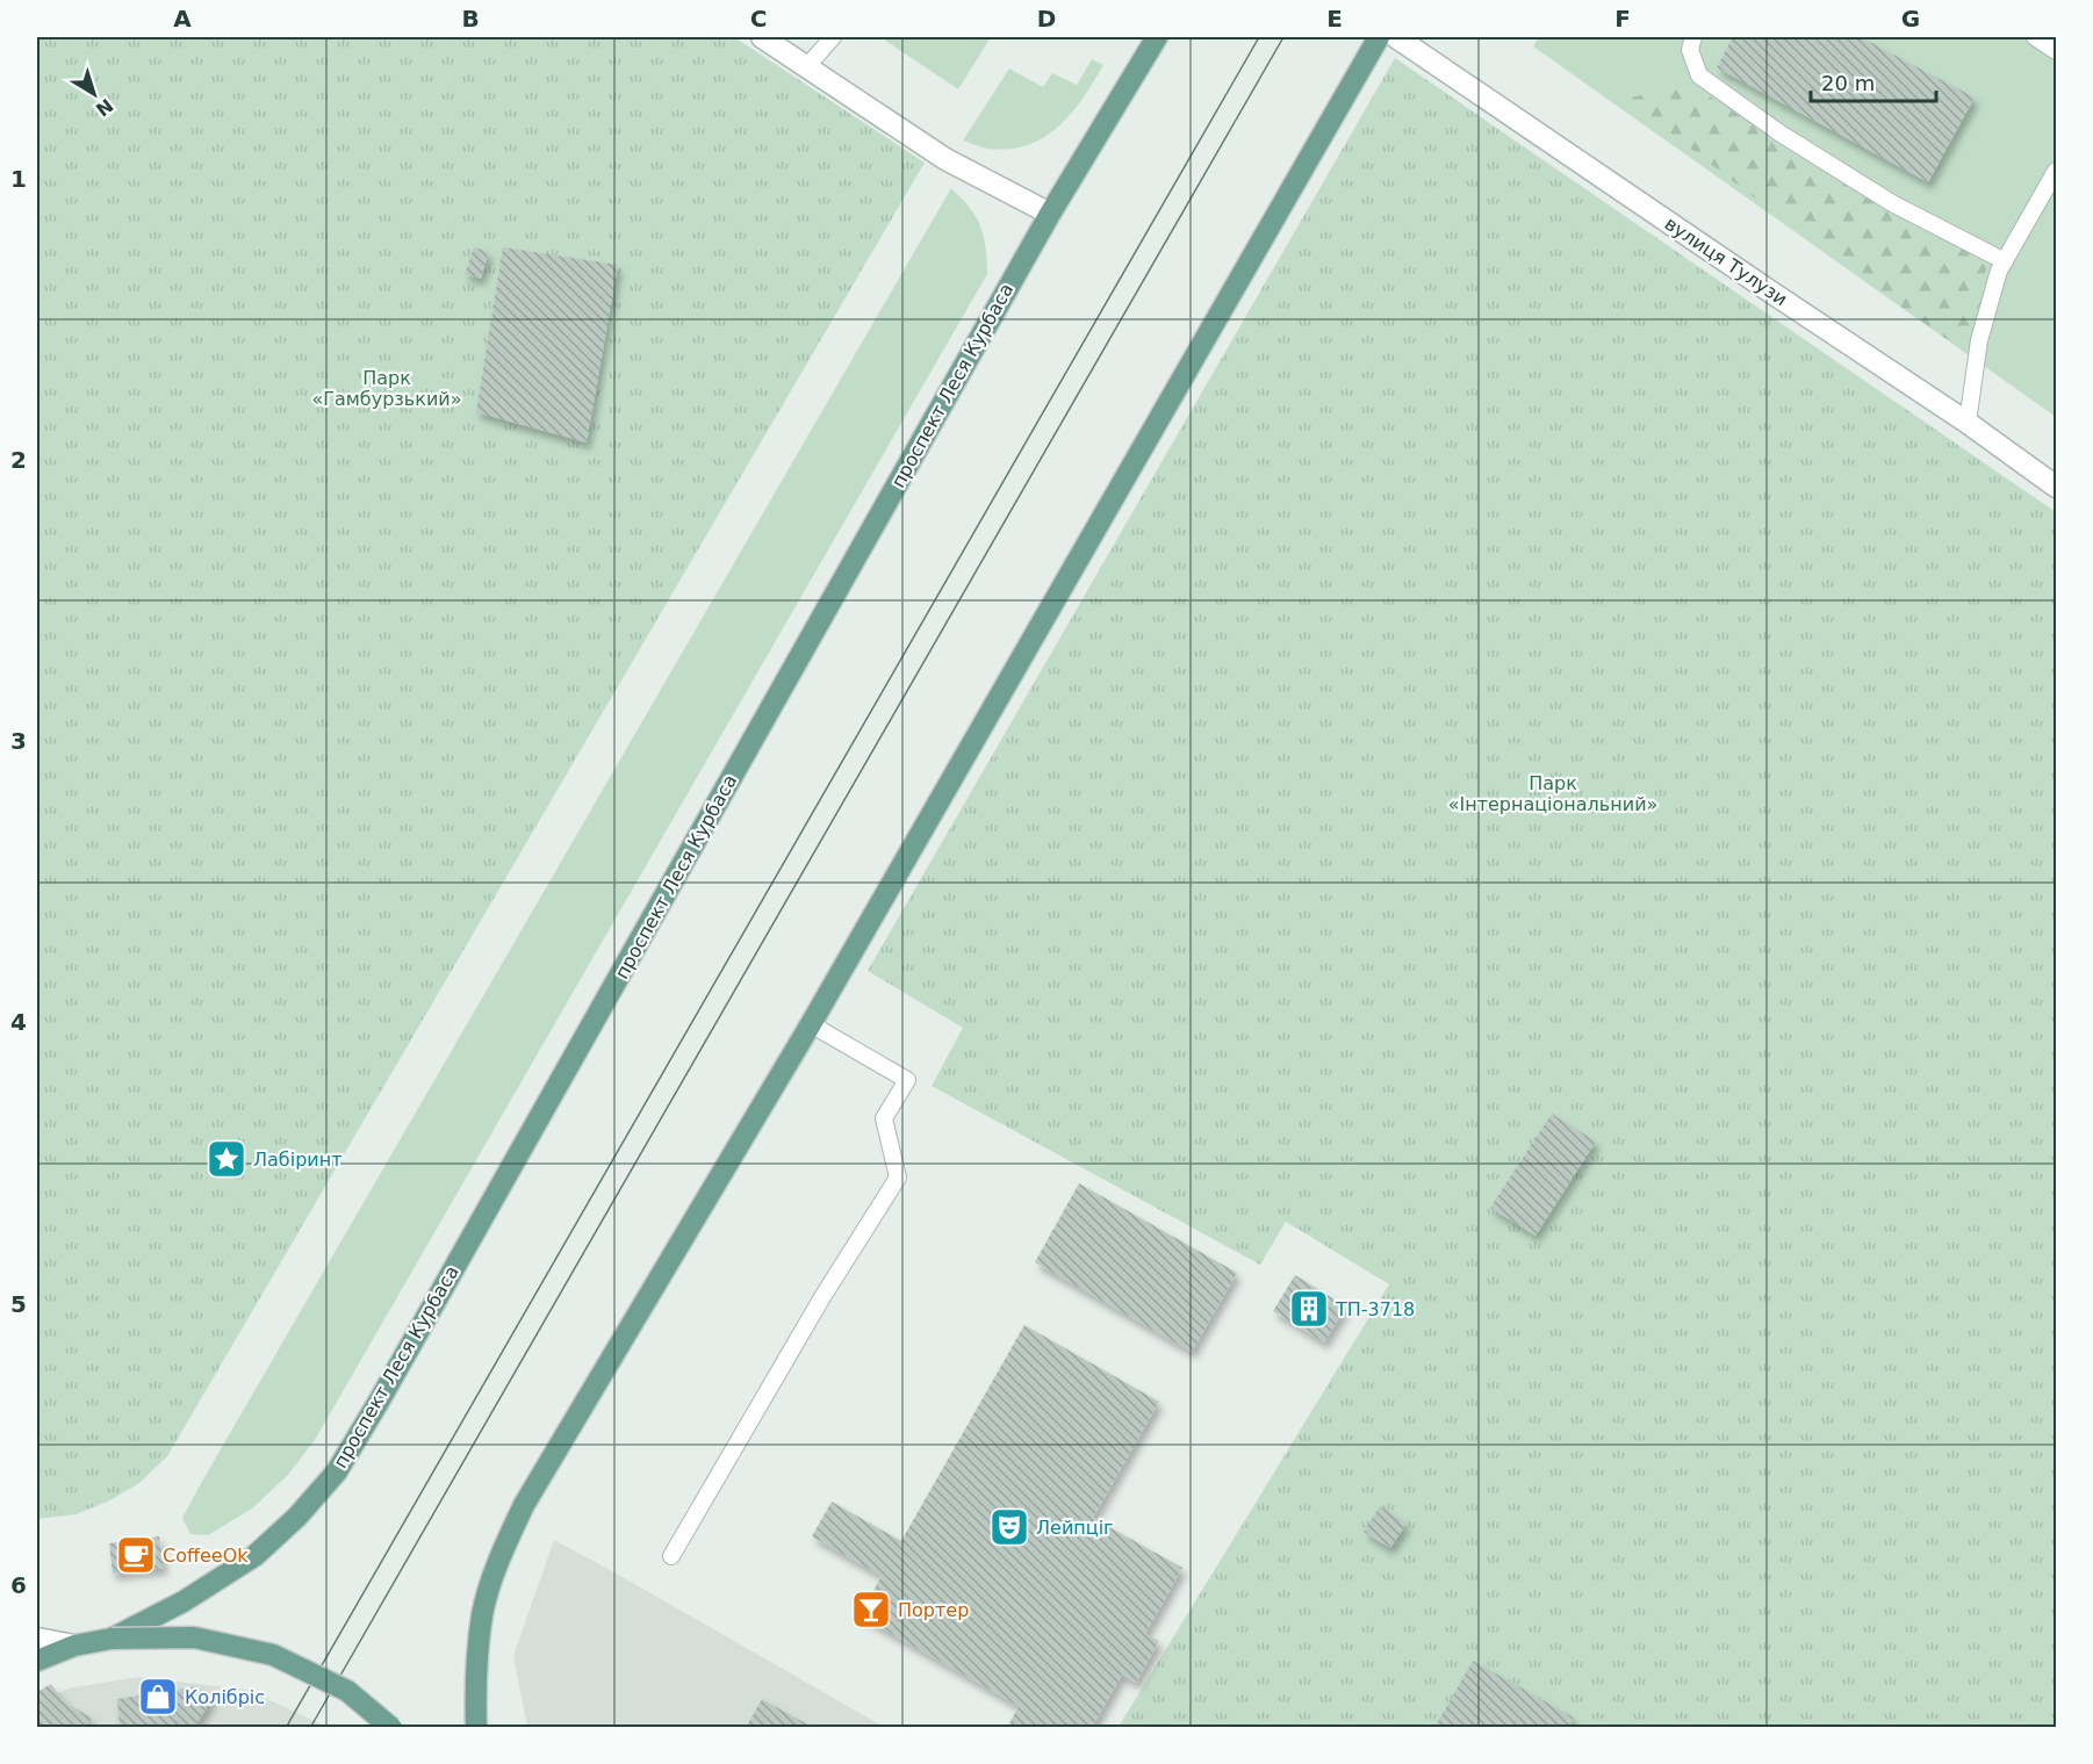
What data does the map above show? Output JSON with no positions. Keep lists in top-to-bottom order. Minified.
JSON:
{"streets":{"main road":["проспект Леся Курбаса"],"street":["вулиця Тулузи"]},"parks":["Парк «Гамбурзький»","Парк «Інтернаціональний»"],"places":{"place":["Лабіринт"],"building":["ТП-3718"],"theatre":["Лейпціг"],"cafe":["CoffeeOk"],"bar":["Портер"],"shop":["Колібріс"]},"scale_bar":"20 m","north":"bottom right","grid":{"columns":["A","B","C","D","E","F","G"],"rows":["1","2","3","4","5","6"]}}
